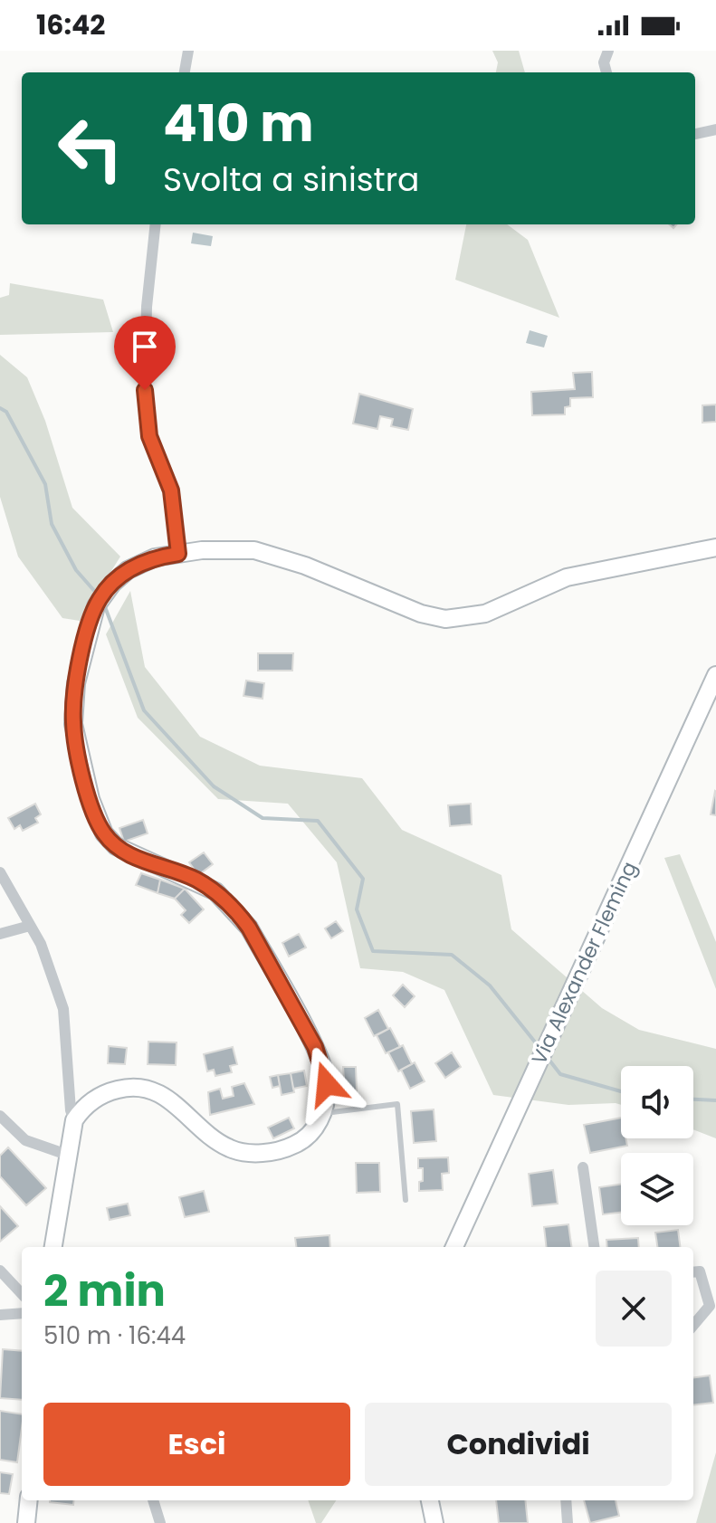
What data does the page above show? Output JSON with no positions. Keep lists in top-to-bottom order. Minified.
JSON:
{"streets":{"street":["Via Alexander Fleming"]},"page":{"status":"16:42","turn":["410 m","Svolta a sinistra"],"heading":["2 min","510 m · 16:44"],"buttons":["Esci","Condividi"]}}
